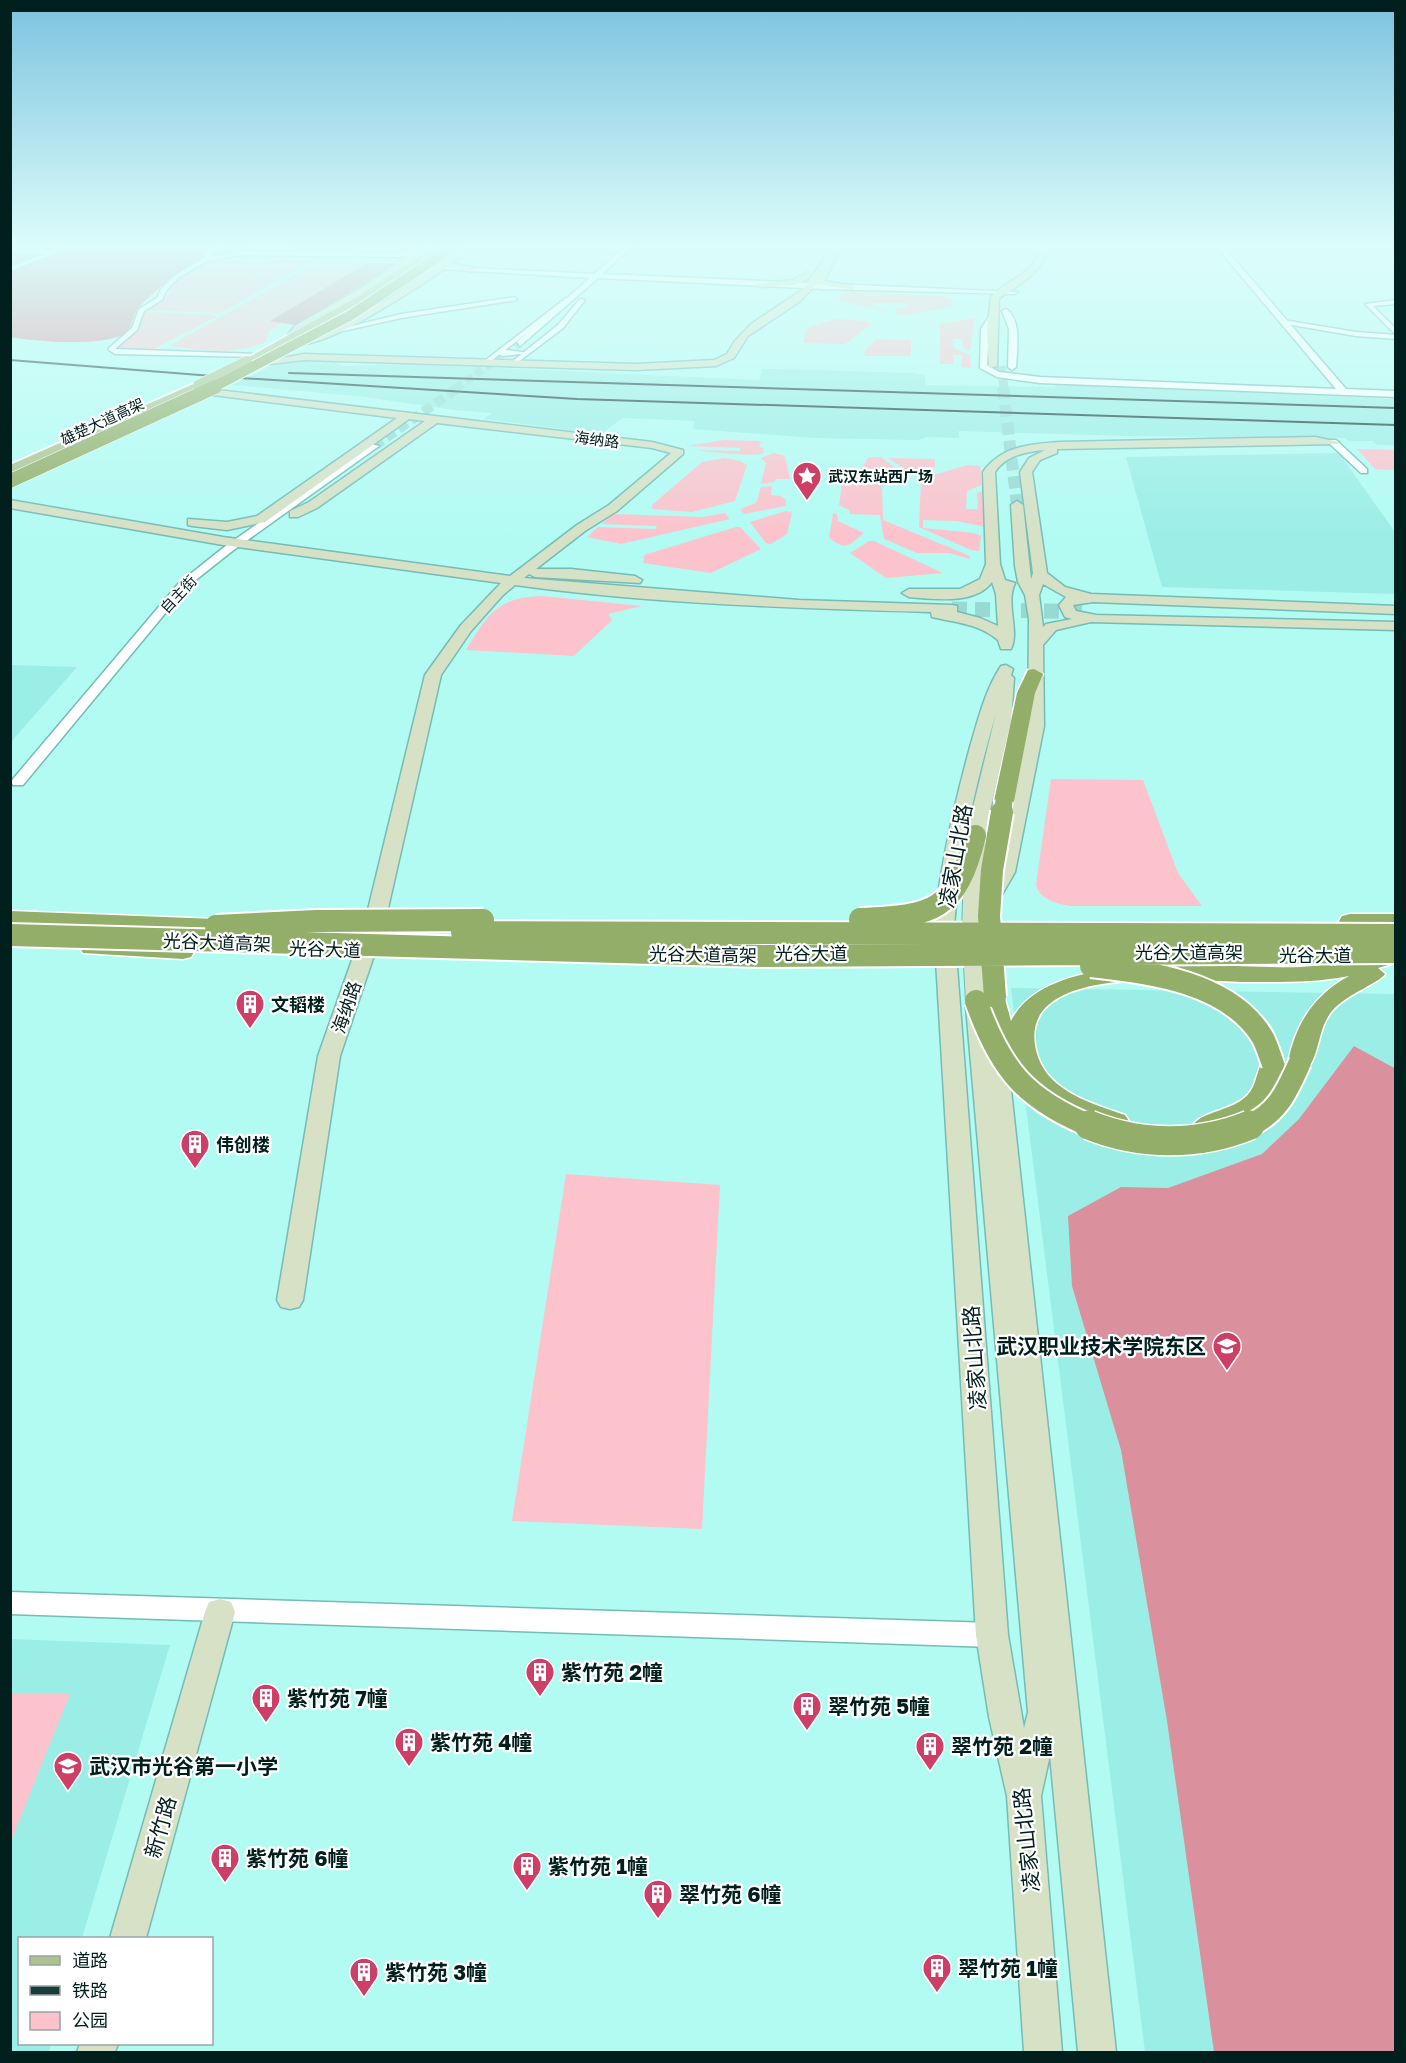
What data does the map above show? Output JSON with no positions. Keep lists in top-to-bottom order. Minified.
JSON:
{"streets":{"highway":["雄楚大道高架","光谷大道高架"],"main road":["海纳路","凌家山北路","光谷大道","新竹路"],"street":["自主街"]},"crossings":[["海纳路","光谷大道"],["凌家山北路","光谷大道"],["光谷大道高架","光谷大道"]],"places":{"place":["武汉东站西广场"],"building":["文韬楼","伟创楼","紫竹苑 2幢","紫竹苑 7幢","翠竹苑 5幢","紫竹苑 4幢","翠竹苑 2幢","紫竹苑 6幢","紫竹苑 1幢","翠竹苑 6幢","翠竹苑 1幢","紫竹苑 3幢"],"school or university":["武汉职业技术学院东区","武汉市光谷第一小学"]},"legend":["道路","铁路","公园"]}
